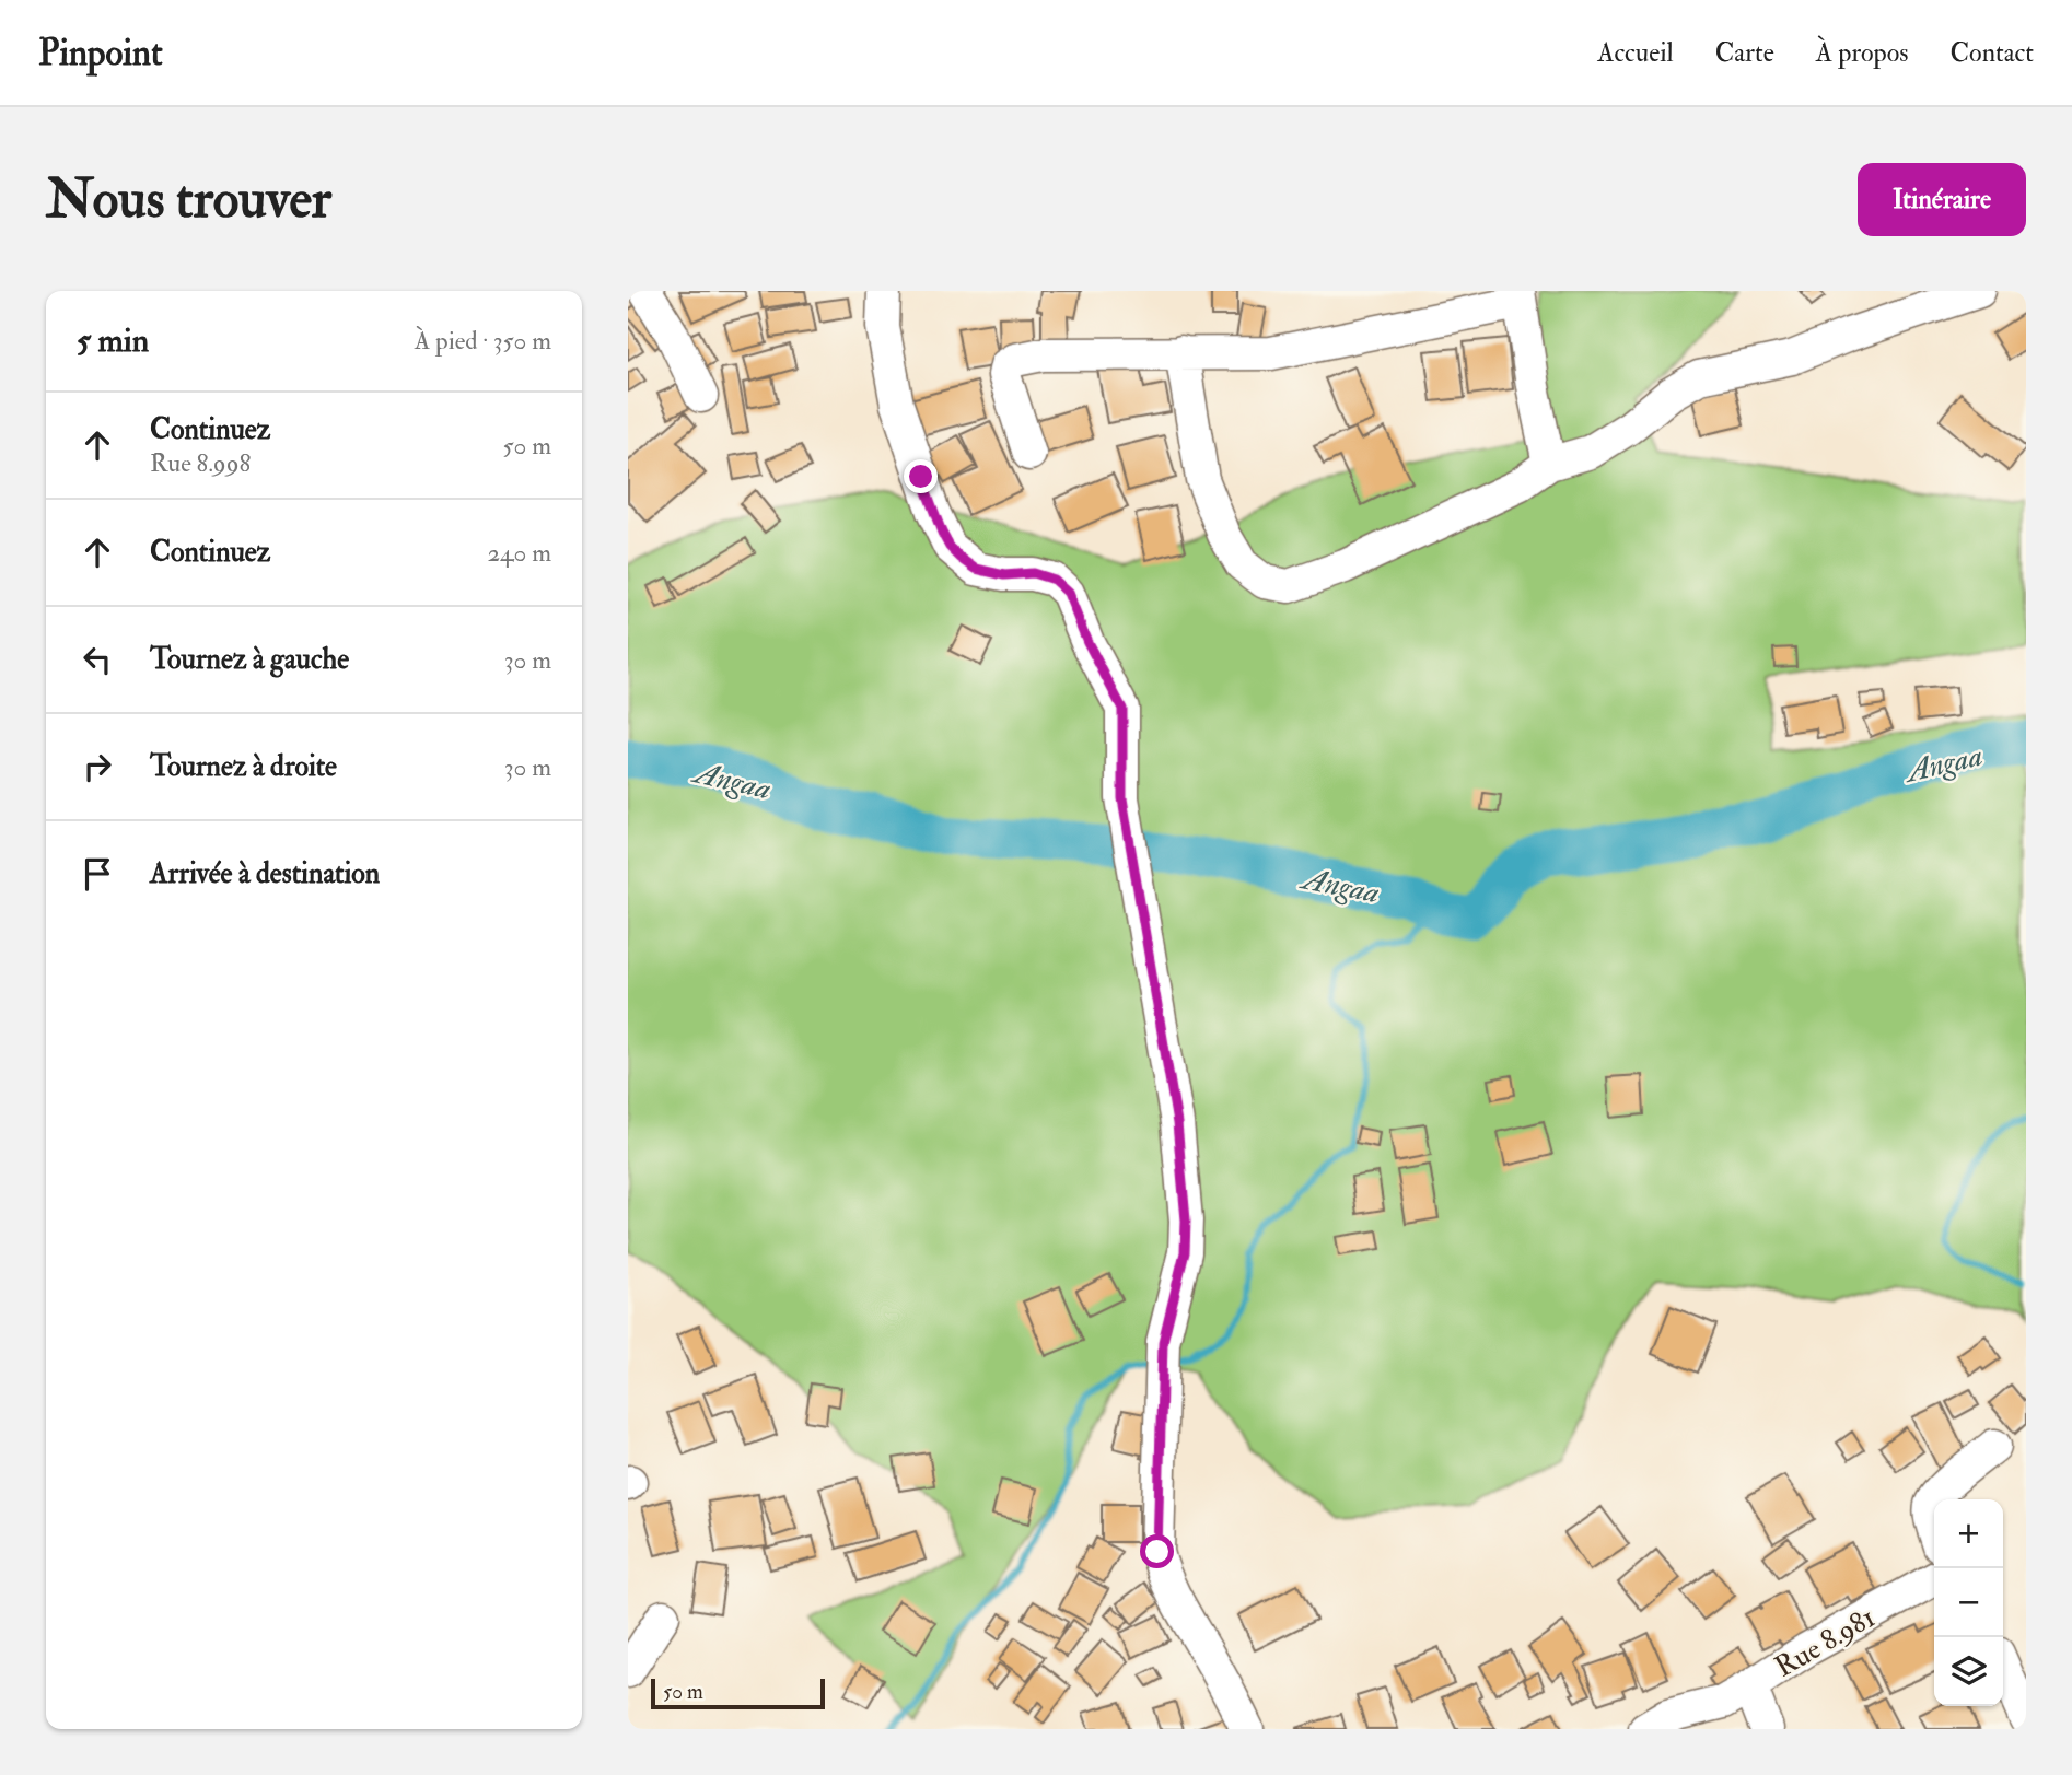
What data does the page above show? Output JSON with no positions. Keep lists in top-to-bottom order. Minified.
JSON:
{"streets":{"street":["Rue 8.981"]},"water":["Angaa"],"scale_bar":"50 m","page":{"header":"Pinpoint","nav":["Accueil","Carte","À propos","Contact"],"buttons":"Itinéraire","title":"Nous trouver","heading":["5 min","À pied · 350 m"],"list":[["Continuez","Rue 8.998","50 m"],["Continuez","240 m"],["Tournez à gauche","30 m"],["Tournez à droite","30 m"],"Arrivée à destination"],"map_buttons":["+","−"],"scale":"50 m"}}
